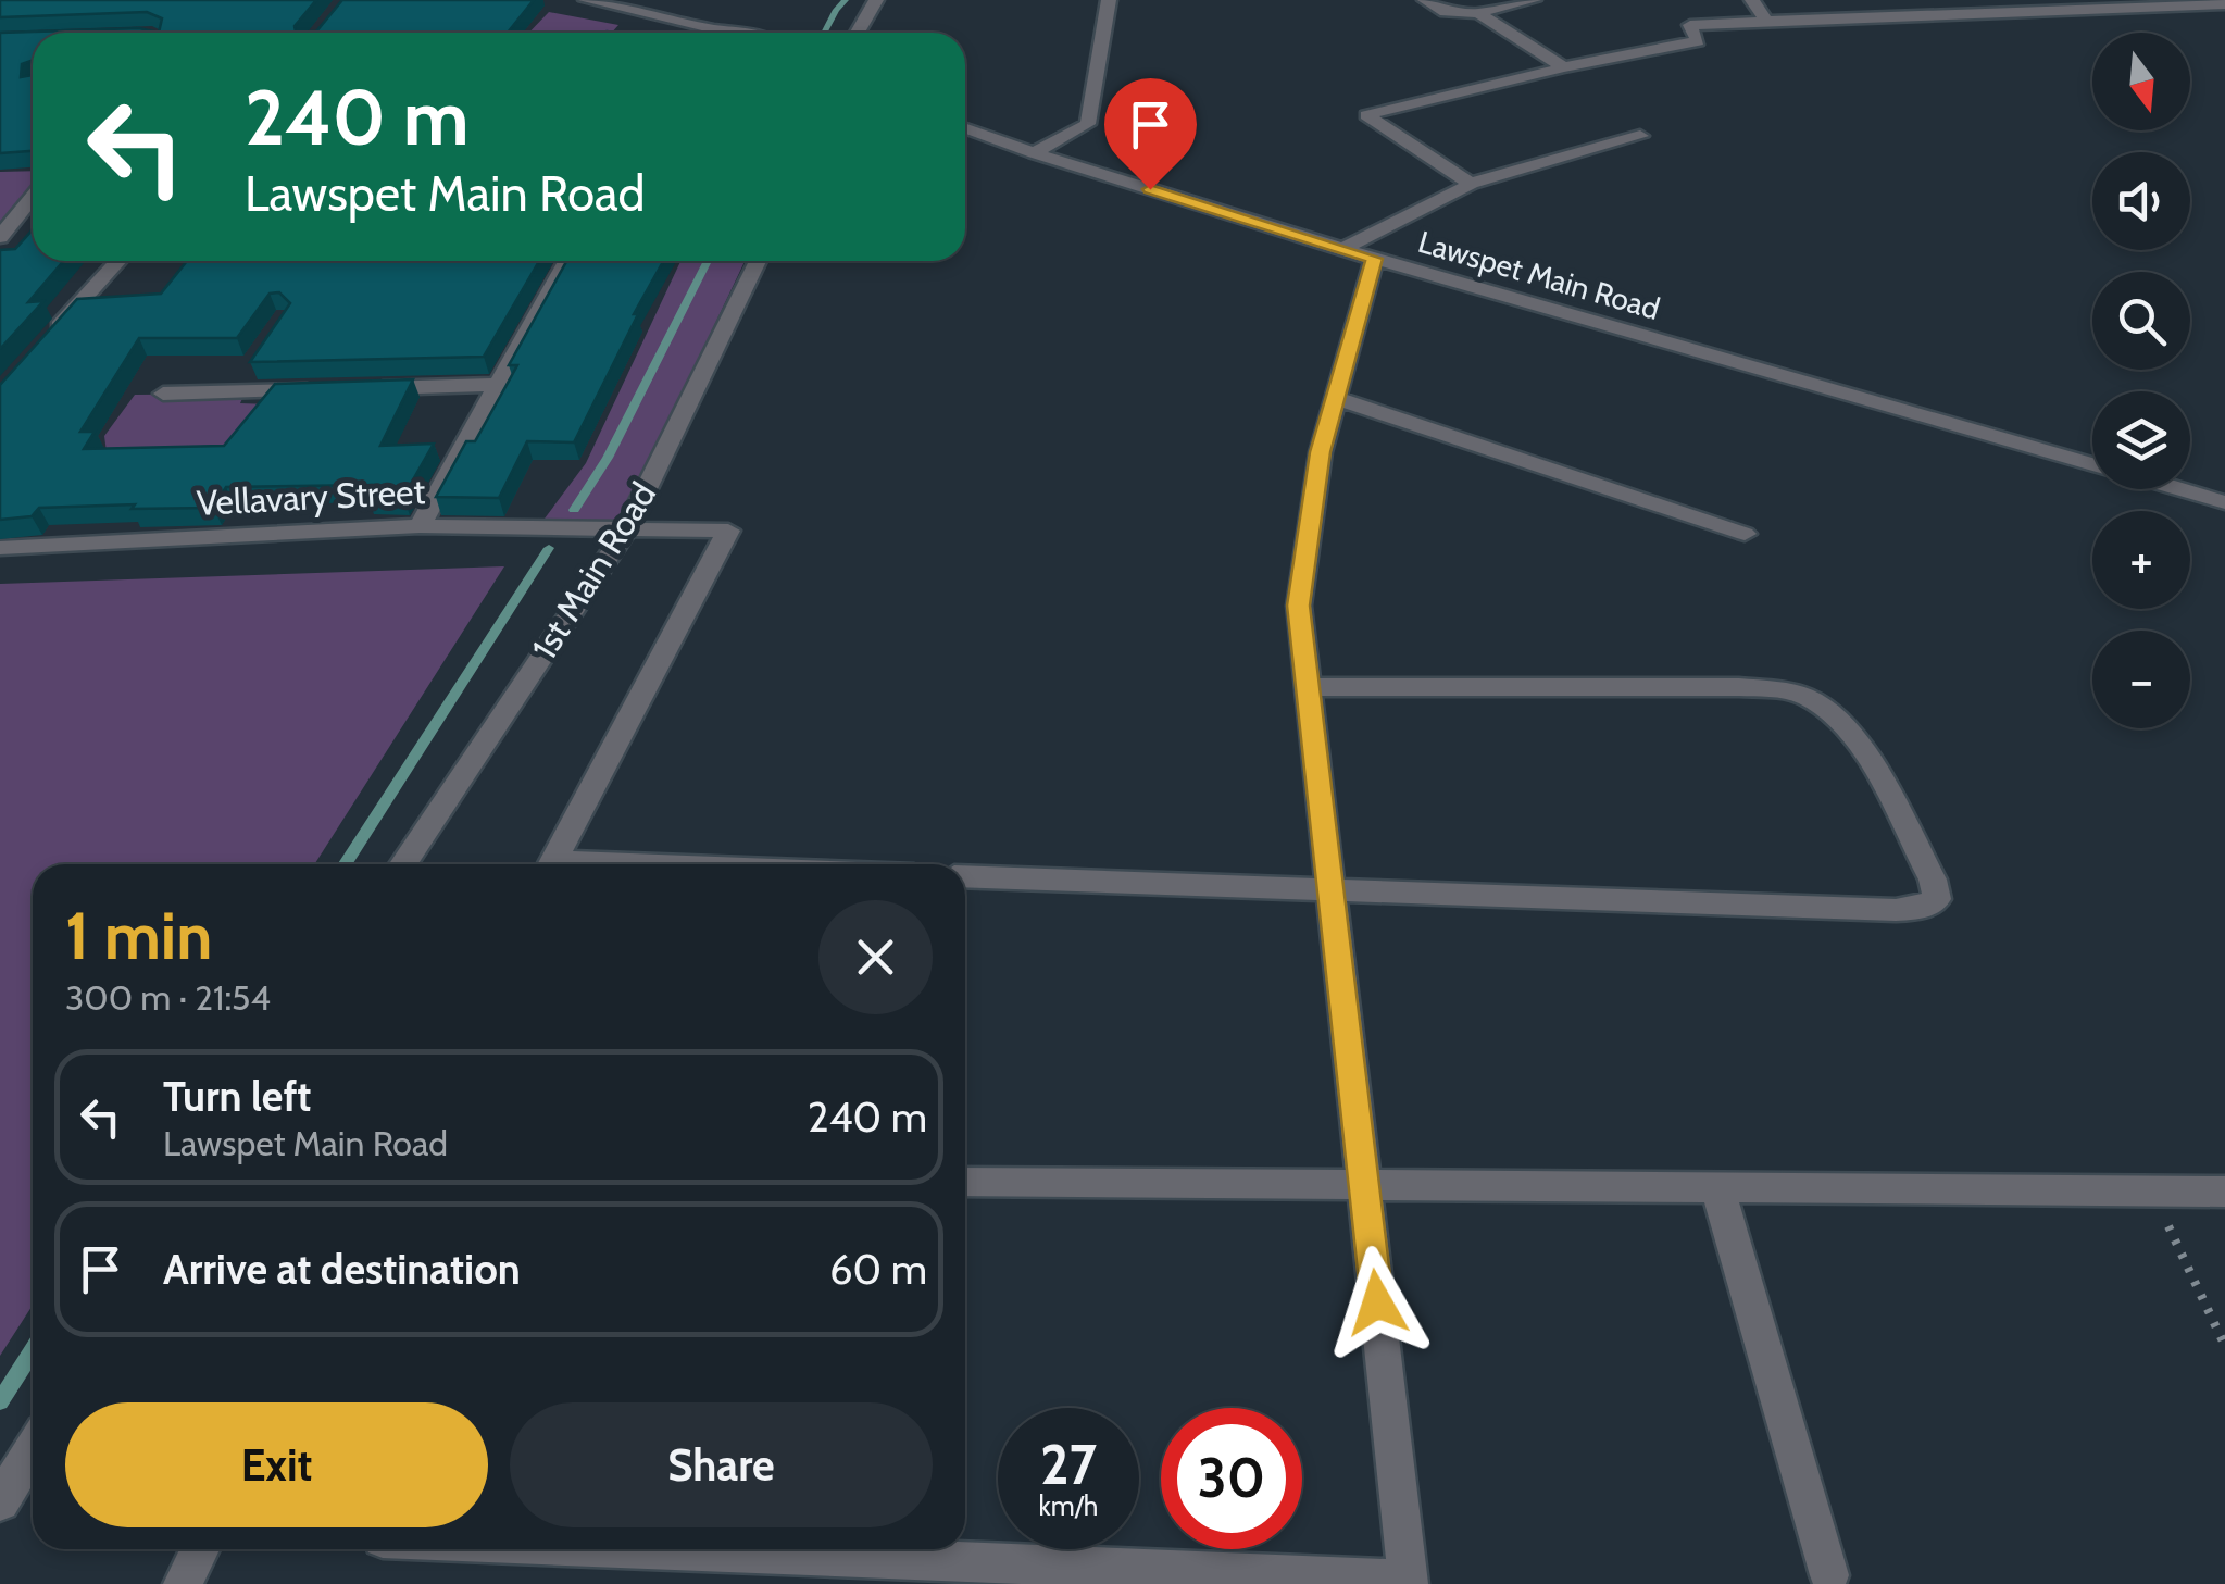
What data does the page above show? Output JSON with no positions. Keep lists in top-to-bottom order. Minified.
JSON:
{"streets":{"street":["Lawspet Main Road","Vellavary Street","1st Main Road"]},"crossings":[["Vellavary Street","1st Main Road"]],"north":"bottom","page":{"map_buttons":["+","−"],"turn":["240 m","Lawspet Main Road"],"heading":["1 min","300 m · 21:54"],"list":[{"name":"Turn left","note":"Lawspet Main Road","value":"240 m"},{"name":"Arrive at destination","value":"60 m"}],"buttons":["Exit","Share"],"speed":"27 km/h","limit":"30"}}
